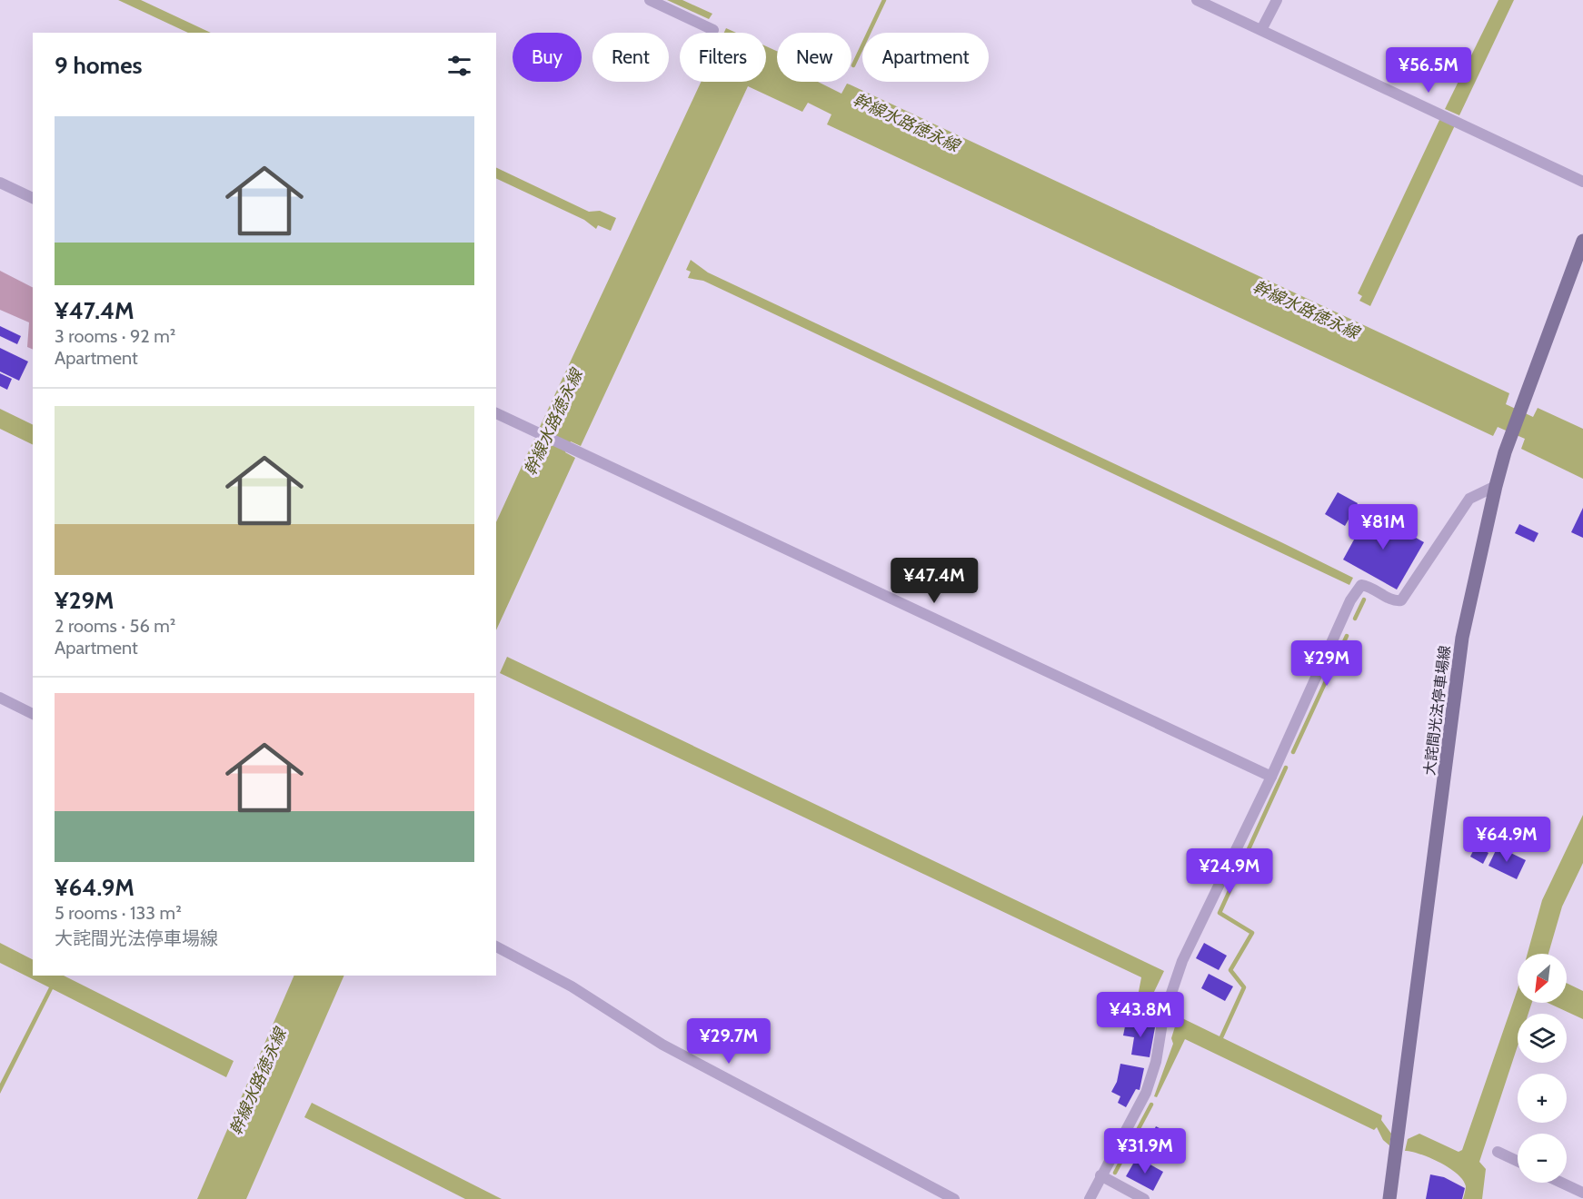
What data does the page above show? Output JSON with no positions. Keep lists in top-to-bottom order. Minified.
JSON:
{"streets":{"main road":["大詫間光法停車場線"]},"water":["幹線水路徳永線"],"north":"bottom left","page":{"chip":["Buy","Rent","Filters","New","Apartment"],"heading":"9 homes","price":["¥56.5M","¥81M","¥47.4M","¥29M","¥64.9M","¥24.9M","¥43.8M","¥29.7M","¥31.9M"],"list":[{"name":"¥47.4M","note":"3 rooms · 92 m² · Apartment"},{"name":"¥29M","note":"2 rooms · 56 m² · Apartment"},{"name":"¥64.9M","note":"5 rooms · 133 m² · 大詫間光法停車場線"}],"map_buttons":["+","−"]}}
